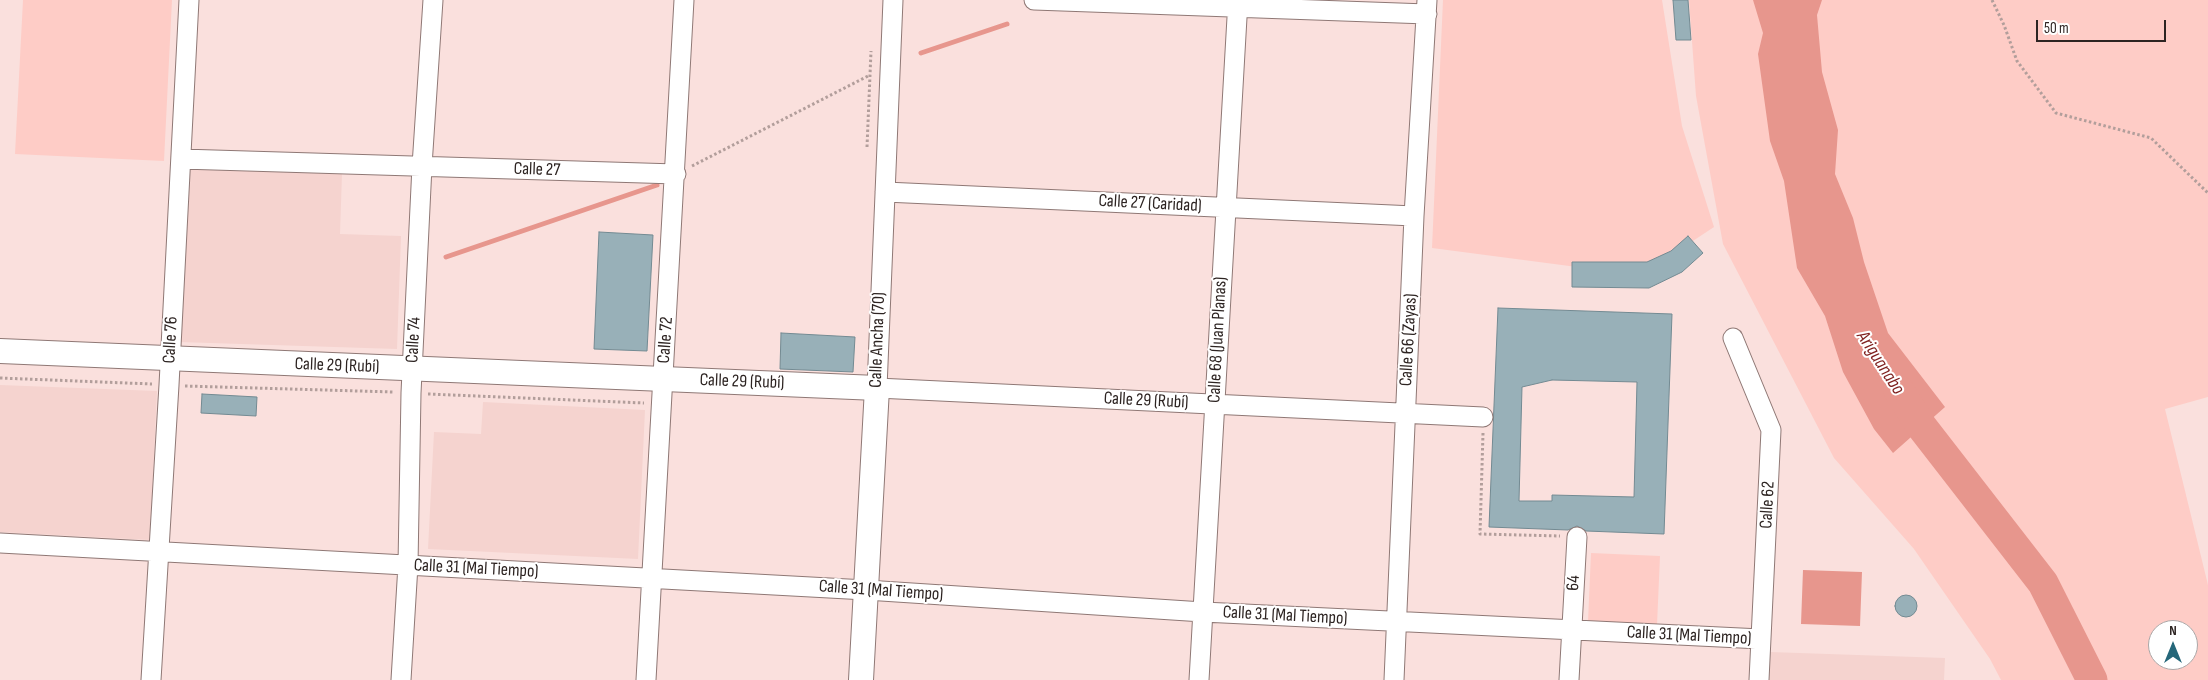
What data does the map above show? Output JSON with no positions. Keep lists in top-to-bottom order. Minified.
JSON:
{"streets":{"main road":["Calle Ancha (70)","Calle 29 (Rubí)"],"street":["Calle 27","Calle 27 (Caridad)","Calle 76","Calle 74","Calle 72","Calle 68 (Juan Planas)","Calle 66 (Zayas)","Calle 62","Calle 31 (Mal Tiempo)","64"]},"crossings":[["Calle 27","Calle 76"],["Calle 27","Calle 74"],["Calle 27","Calle 72"],["Calle 27 (Caridad)","Calle Ancha (70)"],["Calle 27 (Caridad)","Calle 68 (Juan Planas)"],["Calle 27 (Caridad)","Calle 66 (Zayas)"],["Calle 76","Calle 29 (Rubí)"],["Calle 76","Calle 31 (Mal Tiempo)"],["Calle 74","Calle 29 (Rubí)"],["Calle 74","Calle 31 (Mal Tiempo)"],["Calle 72","Calle 29 (Rubí)"],["Calle 72","Calle 31 (Mal Tiempo)"],["Calle Ancha (70)","Calle 29 (Rubí)"],["Calle Ancha (70)","Calle 31 (Mal Tiempo)"],["Calle 68 (Juan Planas)","Calle 29 (Rubí)"],["Calle 68 (Juan Planas)","Calle 31 (Mal Tiempo)"],["Calle 66 (Zayas)","Calle 29 (Rubí)"],["Calle 66 (Zayas)","Calle 31 (Mal Tiempo)"],["Calle 62","Calle 31 (Mal Tiempo)"],["Calle 31 (Mal Tiempo)","64"]],"water":["Ariguanabo"],"scale_bar":"50 m","north":"top"}
